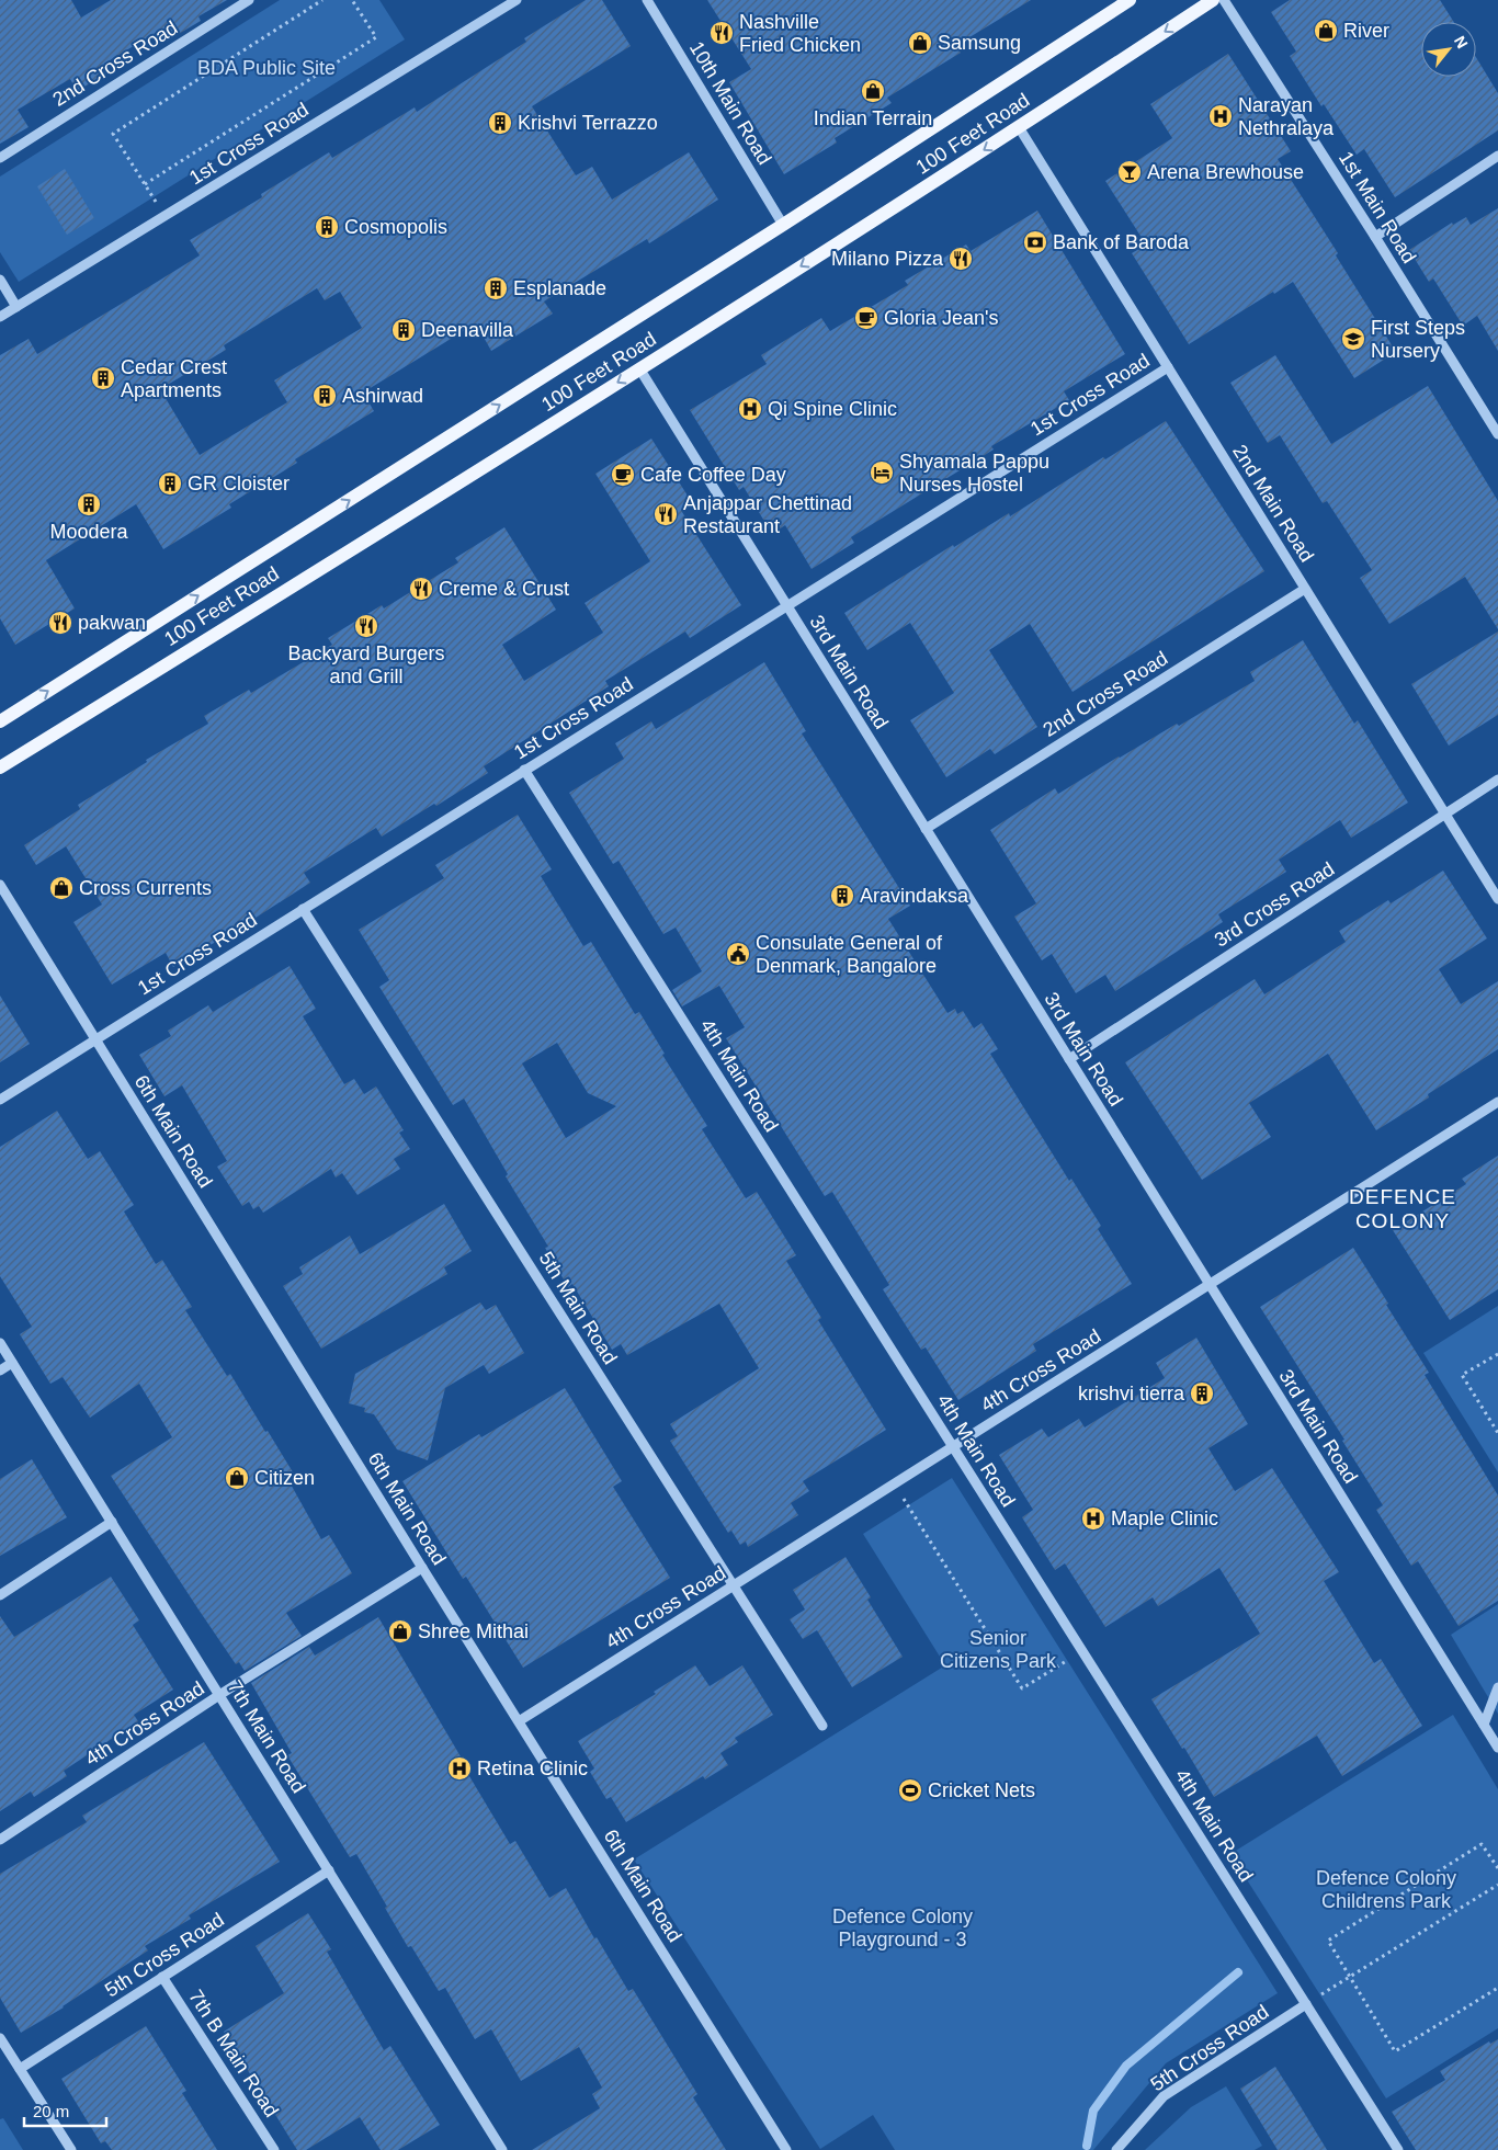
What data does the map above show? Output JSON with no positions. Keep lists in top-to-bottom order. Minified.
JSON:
{"streets":{"main road":["100 Feet Road"],"street":["2nd Cross Road","10th Main Road","1st Cross Road","1st Main Road","2nd Main Road","3rd Main Road","3rd Cross Road","4th Main Road","6th Main Road","5th Main Road","4th Cross Road","7th Main Road","5th Cross Road","7th B Main Road"]},"crossings":[["2nd Cross Road","2nd Main Road"],["2nd Cross Road","3rd Main Road"],["10th Main Road","100 Feet Road"],["100 Feet Road","2nd Main Road"],["100 Feet Road","3rd Main Road"],["1st Cross Road","2nd Main Road"],["1st Cross Road","3rd Main Road"],["1st Cross Road","4th Main Road"],["1st Cross Road","6th Main Road"],["1st Cross Road","5th Main Road"],["2nd Main Road","3rd Cross Road"],["3rd Main Road","3rd Cross Road"],["3rd Main Road","4th Cross Road"],["4th Main Road","4th Cross Road"],["4th Main Road","5th Cross Road"],["6th Main Road","4th Cross Road"],["5th Main Road","4th Cross Road"],["4th Cross Road","7th Main Road"],["7th Main Road","5th Cross Road"],["5th Cross Road","7th B Main Road"]],"districts":["DEFENCE COLONY"],"parks":["BDA Public Site","Senior Citizens Park","Defence Colony Childrens Park","Defence Colony Playground - 3"],"places":{"shop":["River","Samsung","Indian Terrain","Cross Currents","Citizen","Shree Mithai"],"restaurant":["Nashville Fried Chicken","Milano Pizza","Anjappar Chettinad Restaurant","Creme & Crust","pakwan","Backyard Burgers and Grill"],"hospital":["Narayan Nethralaya","Qi Spine Clinic","Maple Clinic","Retina Clinic"],"building":["Krishvi Terrazzo","Cosmopolis","Esplanade","Deenavilla","Cedar Crest Apartments","Ashirwad","GR Cloister","Moodera","Aravindaksa","krishvi tierra"],"bar":["Arena Brewhouse"],"bank":["Bank of Baroda"],"cafe":["Gloria Jean's","Cafe Coffee Day"],"school or university":["First Steps Nursery"],"hotel":["Shyamala Pappu Nurses Hostel"],"public building":["Consulate General of Denmark, Bangalore"],"sports":["Cricket Nets"]},"scale_bar":"20 m","north":"top right"}
